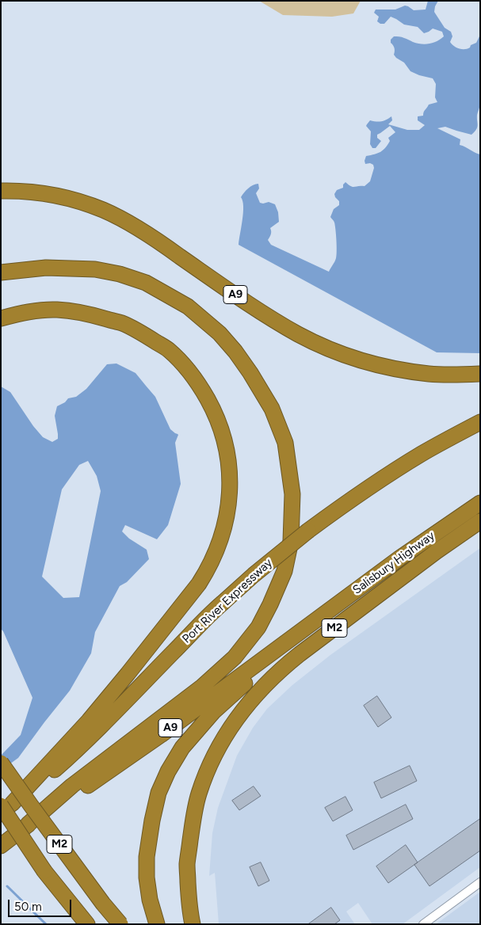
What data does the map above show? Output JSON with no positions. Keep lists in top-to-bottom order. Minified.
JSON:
{"streets":{"highway":["A9","Salisbury Highway","Port River Expressway","M2"]},"crossings":[["A9","Salisbury Highway"],["Port River Expressway","M2"]],"scale_bar":"50 m"}
